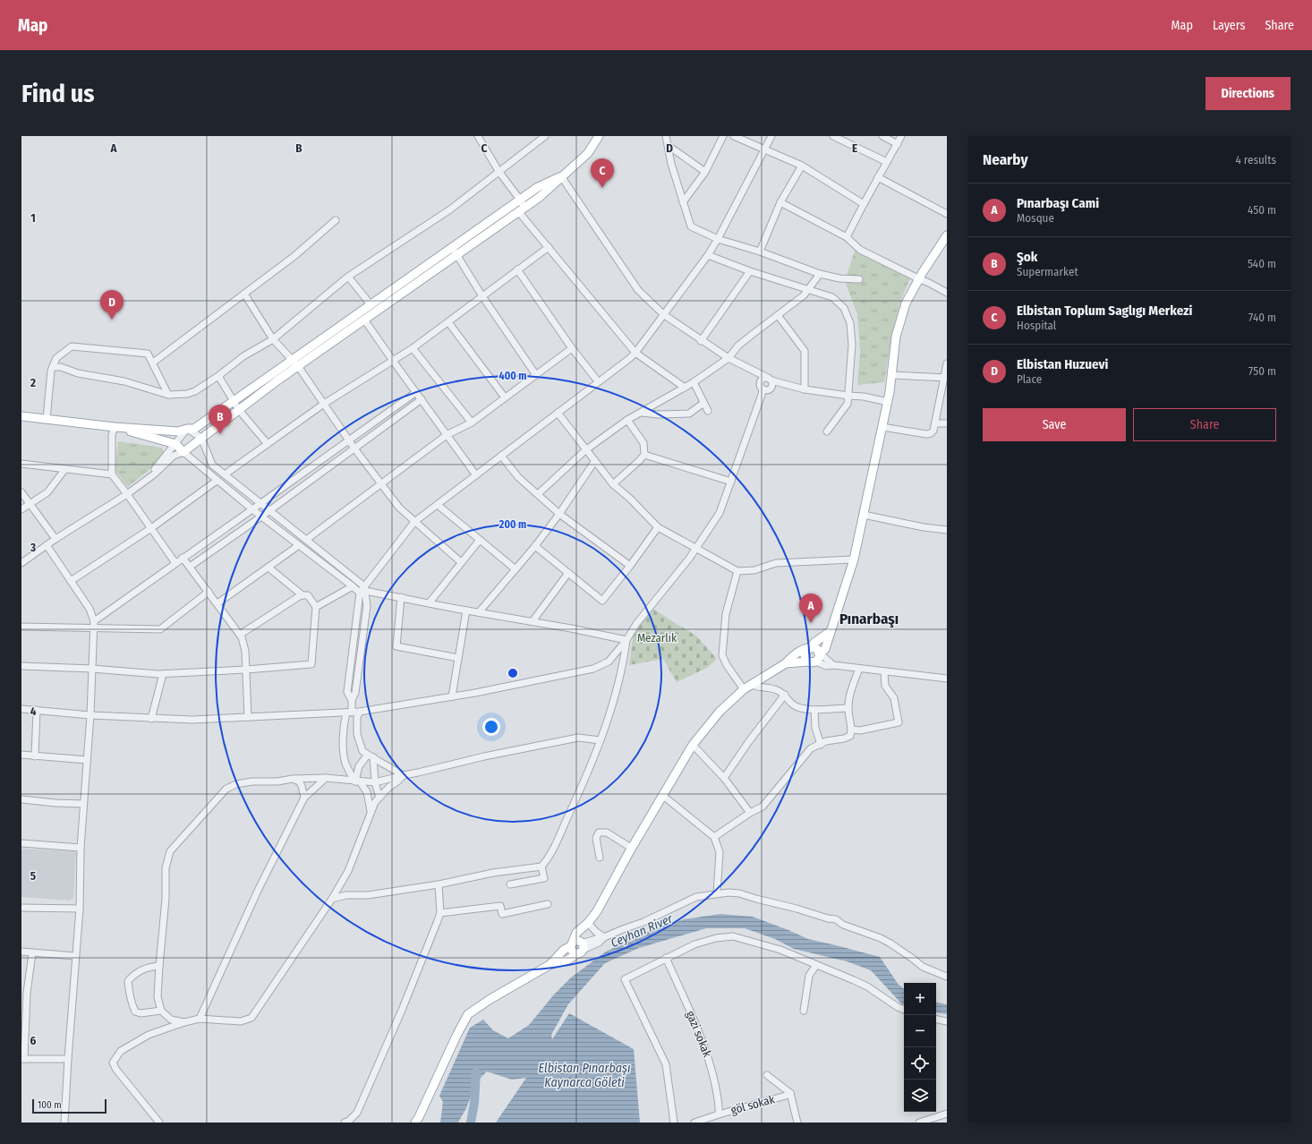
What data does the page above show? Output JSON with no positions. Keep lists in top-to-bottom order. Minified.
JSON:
{"streets":{"street":["gazi sokak","göl sokak"]},"crossings":[["gazi sokak","göl sokak"]],"districts":["Pınarbaşı"],"water":["Ceyhan River","Elbistan Pınarbaşı Kaynarca Göleti"],"parks":["Mezarlık"],"scale_bar":"100 m","page":{"header":"Map","nav":["Map","Layers","Share"],"buttons":["Directions",["Save","Share"]],"title":"Find us","heading":["Nearby","4 results"],"pins":["C","D","B","A"],"list":[{"mark":"A","name":"Pınarbaşı Cami","note":"Mosque","value":"450 m"},{"mark":"B","name":"Şok","note":"Supermarket","value":"540 m"},{"mark":"C","name":"Elbistan Toplum Saglıgı Merkezi","note":"Hospital","value":"740 m"},{"mark":"D","name":"Elbistan Huzuevi","note":"Place","value":"750 m"}],"map_buttons":["+","−"],"scale":"100 m"},"grid":{"columns":["A","B","C","D","E"],"rows":["1","2","3","4","5","6"]},"rings":["400 m","200 m"]}
